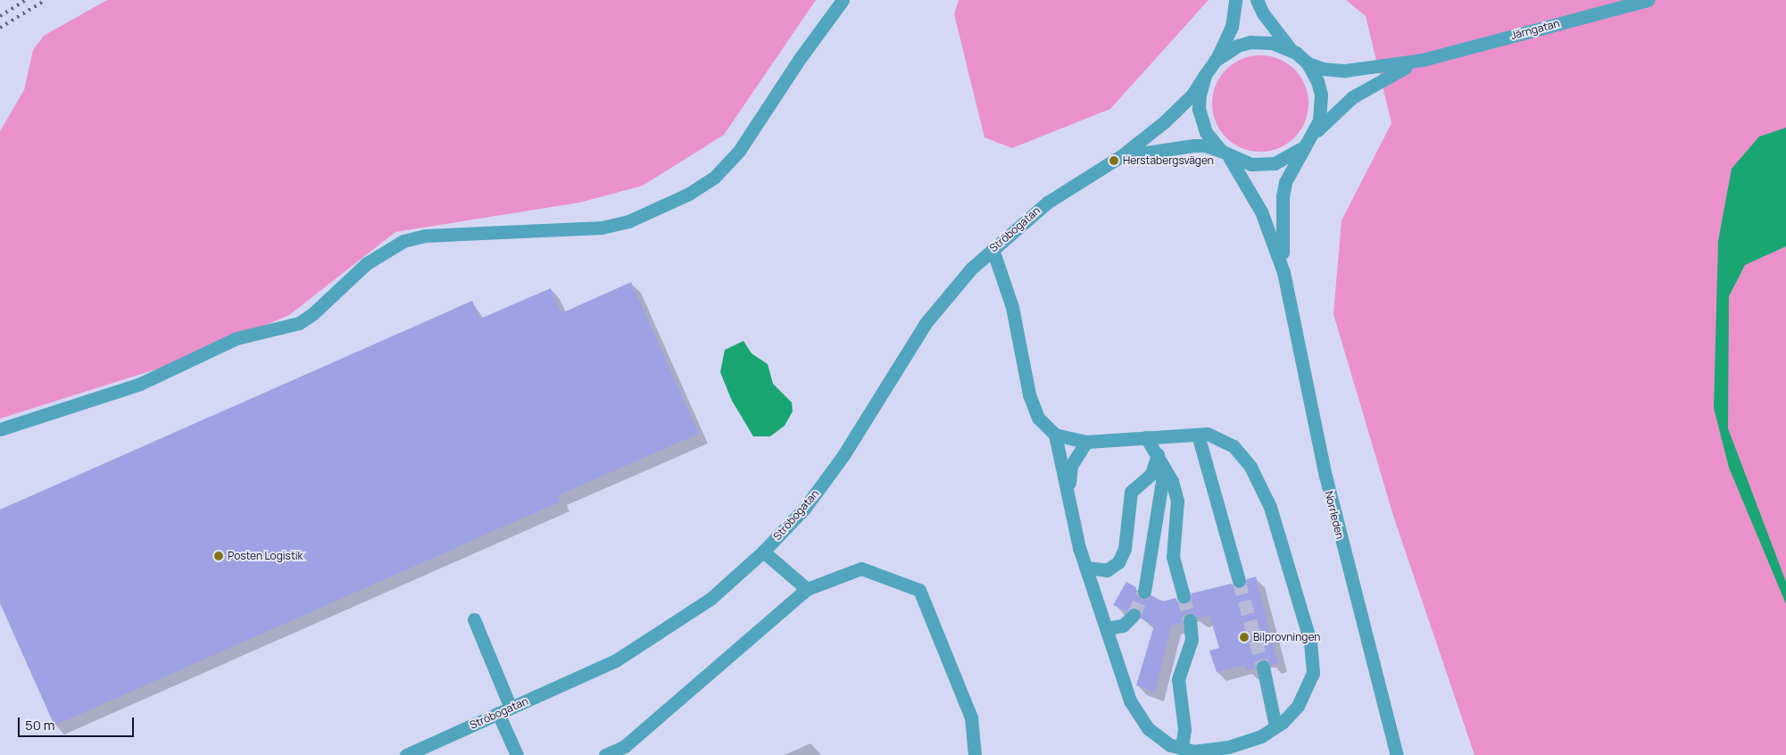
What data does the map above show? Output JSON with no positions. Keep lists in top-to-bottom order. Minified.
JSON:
{"streets":{"street":["Järngatan","Ströbogatan","Norrleden"]},"crossings":[["Järngatan","Ströbogatan"]],"places":["Herstabergsvägen","Posten Logistik","Bilprovningen"],"scale_bar":"50 m"}
